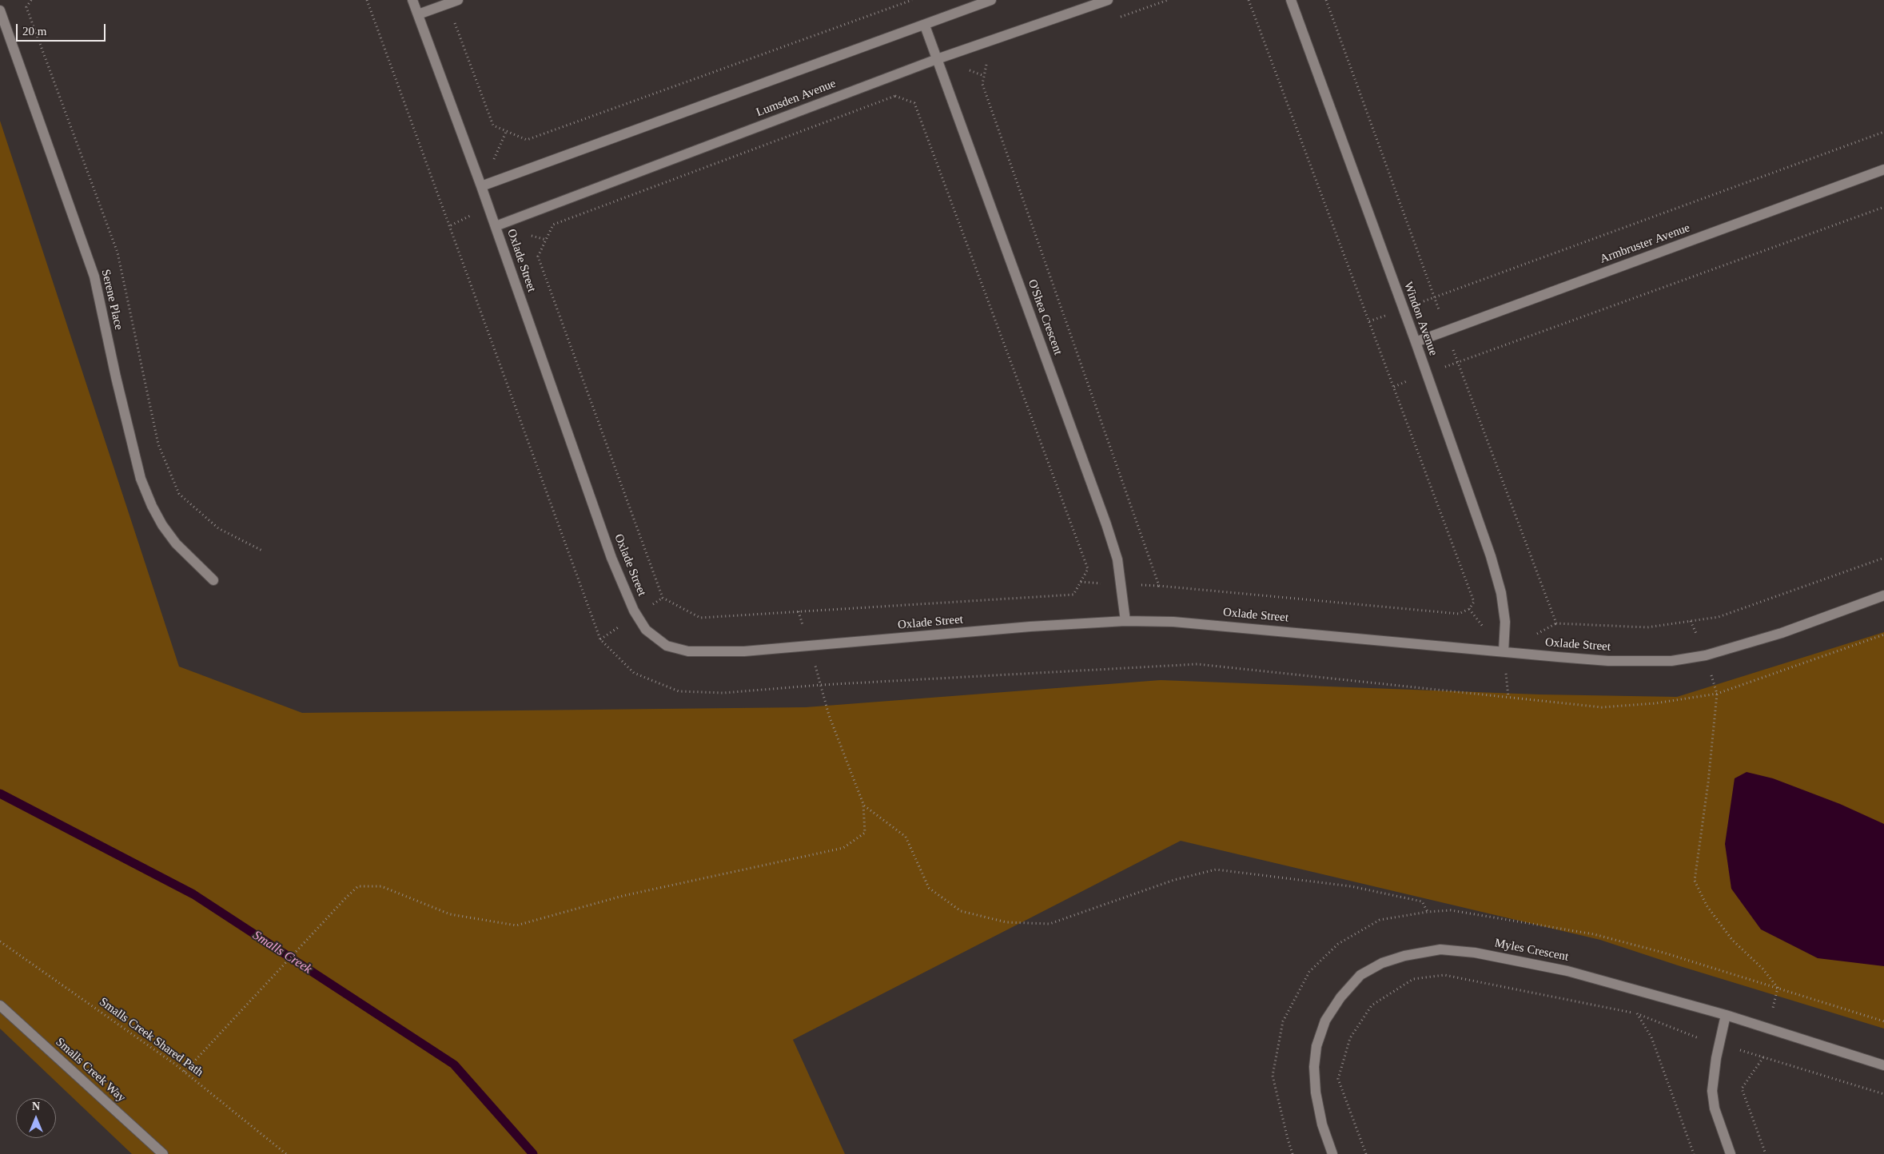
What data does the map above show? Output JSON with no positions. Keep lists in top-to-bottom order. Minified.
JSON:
{"streets":{"street":["Lumsden Avenue","Armbruster Avenue","Oxlade Street","Serene Place","O'Shea Crescent","Windon Avenue","Myles Crescent","Smalls Creek Way"],"path":["Smalls Creek Shared Path"]},"crossings":[["Lumsden Avenue","Oxlade Street"],["Lumsden Avenue","O'Shea Crescent"],["Armbruster Avenue","Windon Avenue"],["Oxlade Street","O'Shea Crescent"],["Oxlade Street","Windon Avenue"]],"water":["Smalls Creek"],"scale_bar":"20 m","north":"top"}
